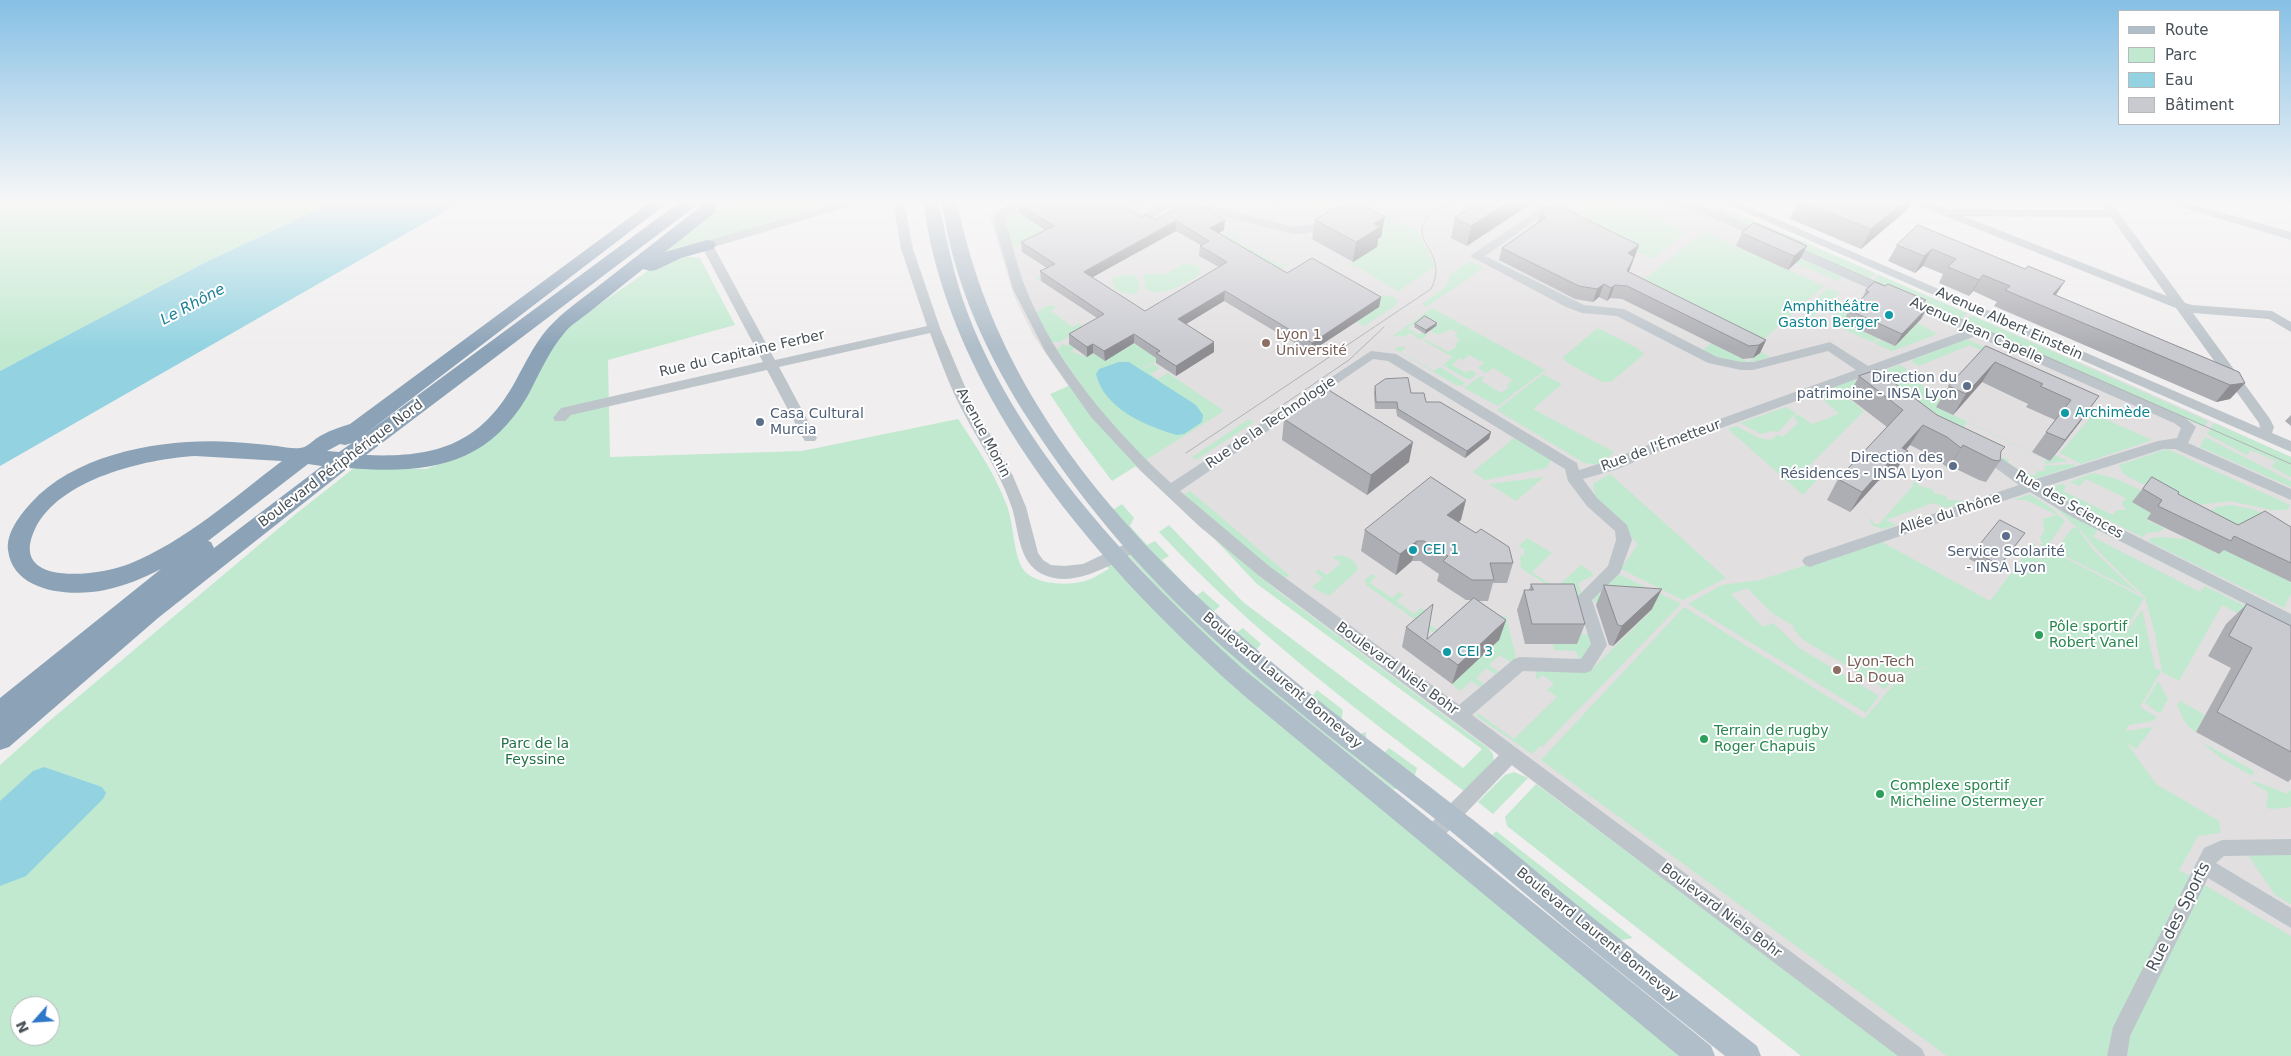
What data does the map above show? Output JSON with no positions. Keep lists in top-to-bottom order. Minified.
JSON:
{"streets":{"highway":["Boulevard Périphérique Nord"],"main road":["Boulevard Laurent Bonnevay"],"street":["Avenue Albert Einstein","Avenue Jean Capelle","Rue du Capitaine Ferber","Rue de la Technologie","Avenue Monin","Rue de l'Émetteur","Rue des Sciences","Allée du Rhône","Boulevard Niels Bohr","Rue des Sports"]},"crossings":[["Avenue Jean Capelle","Rue de l'Émetteur"],["Avenue Jean Capelle","Allée du Rhône"],["Rue du Capitaine Ferber","Avenue Monin"],["Rue de la Technologie","Rue de l'Émetteur"],["Rue de la Technologie","Boulevard Niels Bohr"],["Avenue Monin","Boulevard Laurent Bonnevay"],["Rue des Sciences","Allée du Rhône"]],"water":["Le Rhône"],"parks":["Parc de la Feyssine"],"places":["Amphithéâtre Gaston Berger","Lyon 1 Université","Direction du patrimoine - INSA Lyon","Archimède","Casa Cultural Murcia","Direction des Résidences - INSA Lyon","Service Scolarité - INSA Lyon","CEI 1","Pôle sportif Robert Vanel","CEI 3","Lyon-Tech La Doua","Terrain de rugby Roger Chapuis","Complexe sportif Micheline Ostermeyer"],"legend":["Route","Parc","Eau","Bâtiment"],"north":"bottom left"}
